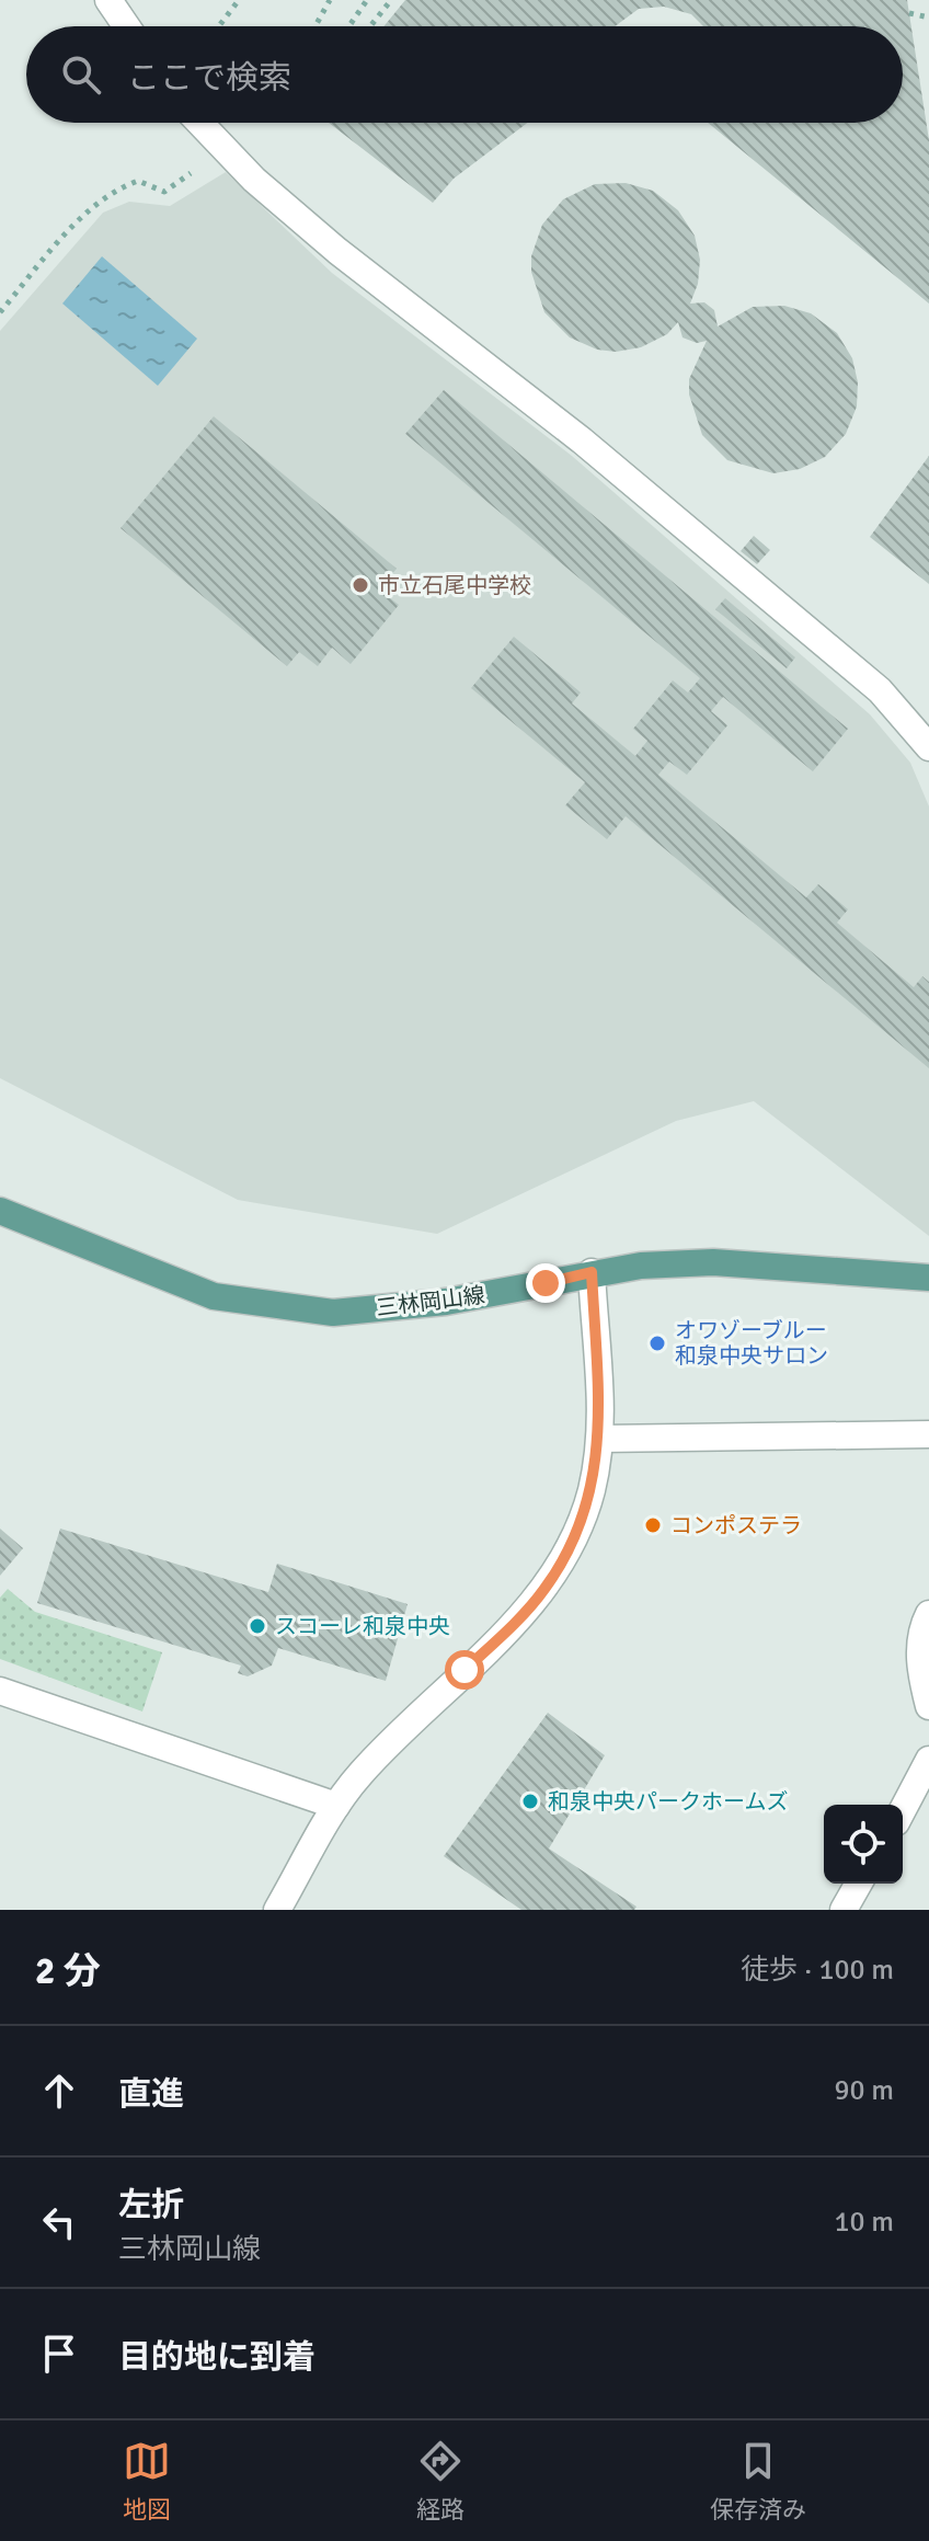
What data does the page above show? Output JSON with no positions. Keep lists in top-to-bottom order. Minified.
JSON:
{"streets":{"main road":["三林岡山線"]},"places":["市立石尾中学校","オワゾーブルー 和泉中央サロン","コンポステラ","スコーレ和泉中央","和泉中央パークホームズ"],"page":{"search":"ここで検索","heading":["2 分","徒歩 · 100 m"],"list":[["直進","90 m"],["左折","三林岡山線","10 m"],"目的地に到着"],"nav":["地図","経路","保存済み"]}}
